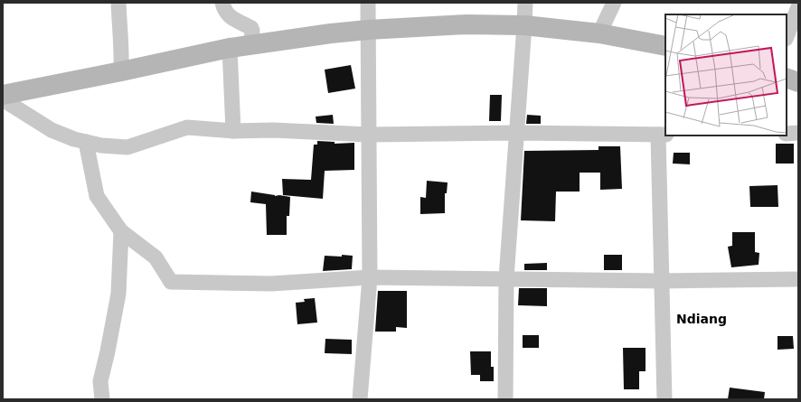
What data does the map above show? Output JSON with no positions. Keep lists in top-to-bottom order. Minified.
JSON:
{"districts":["Ndiang"]}
